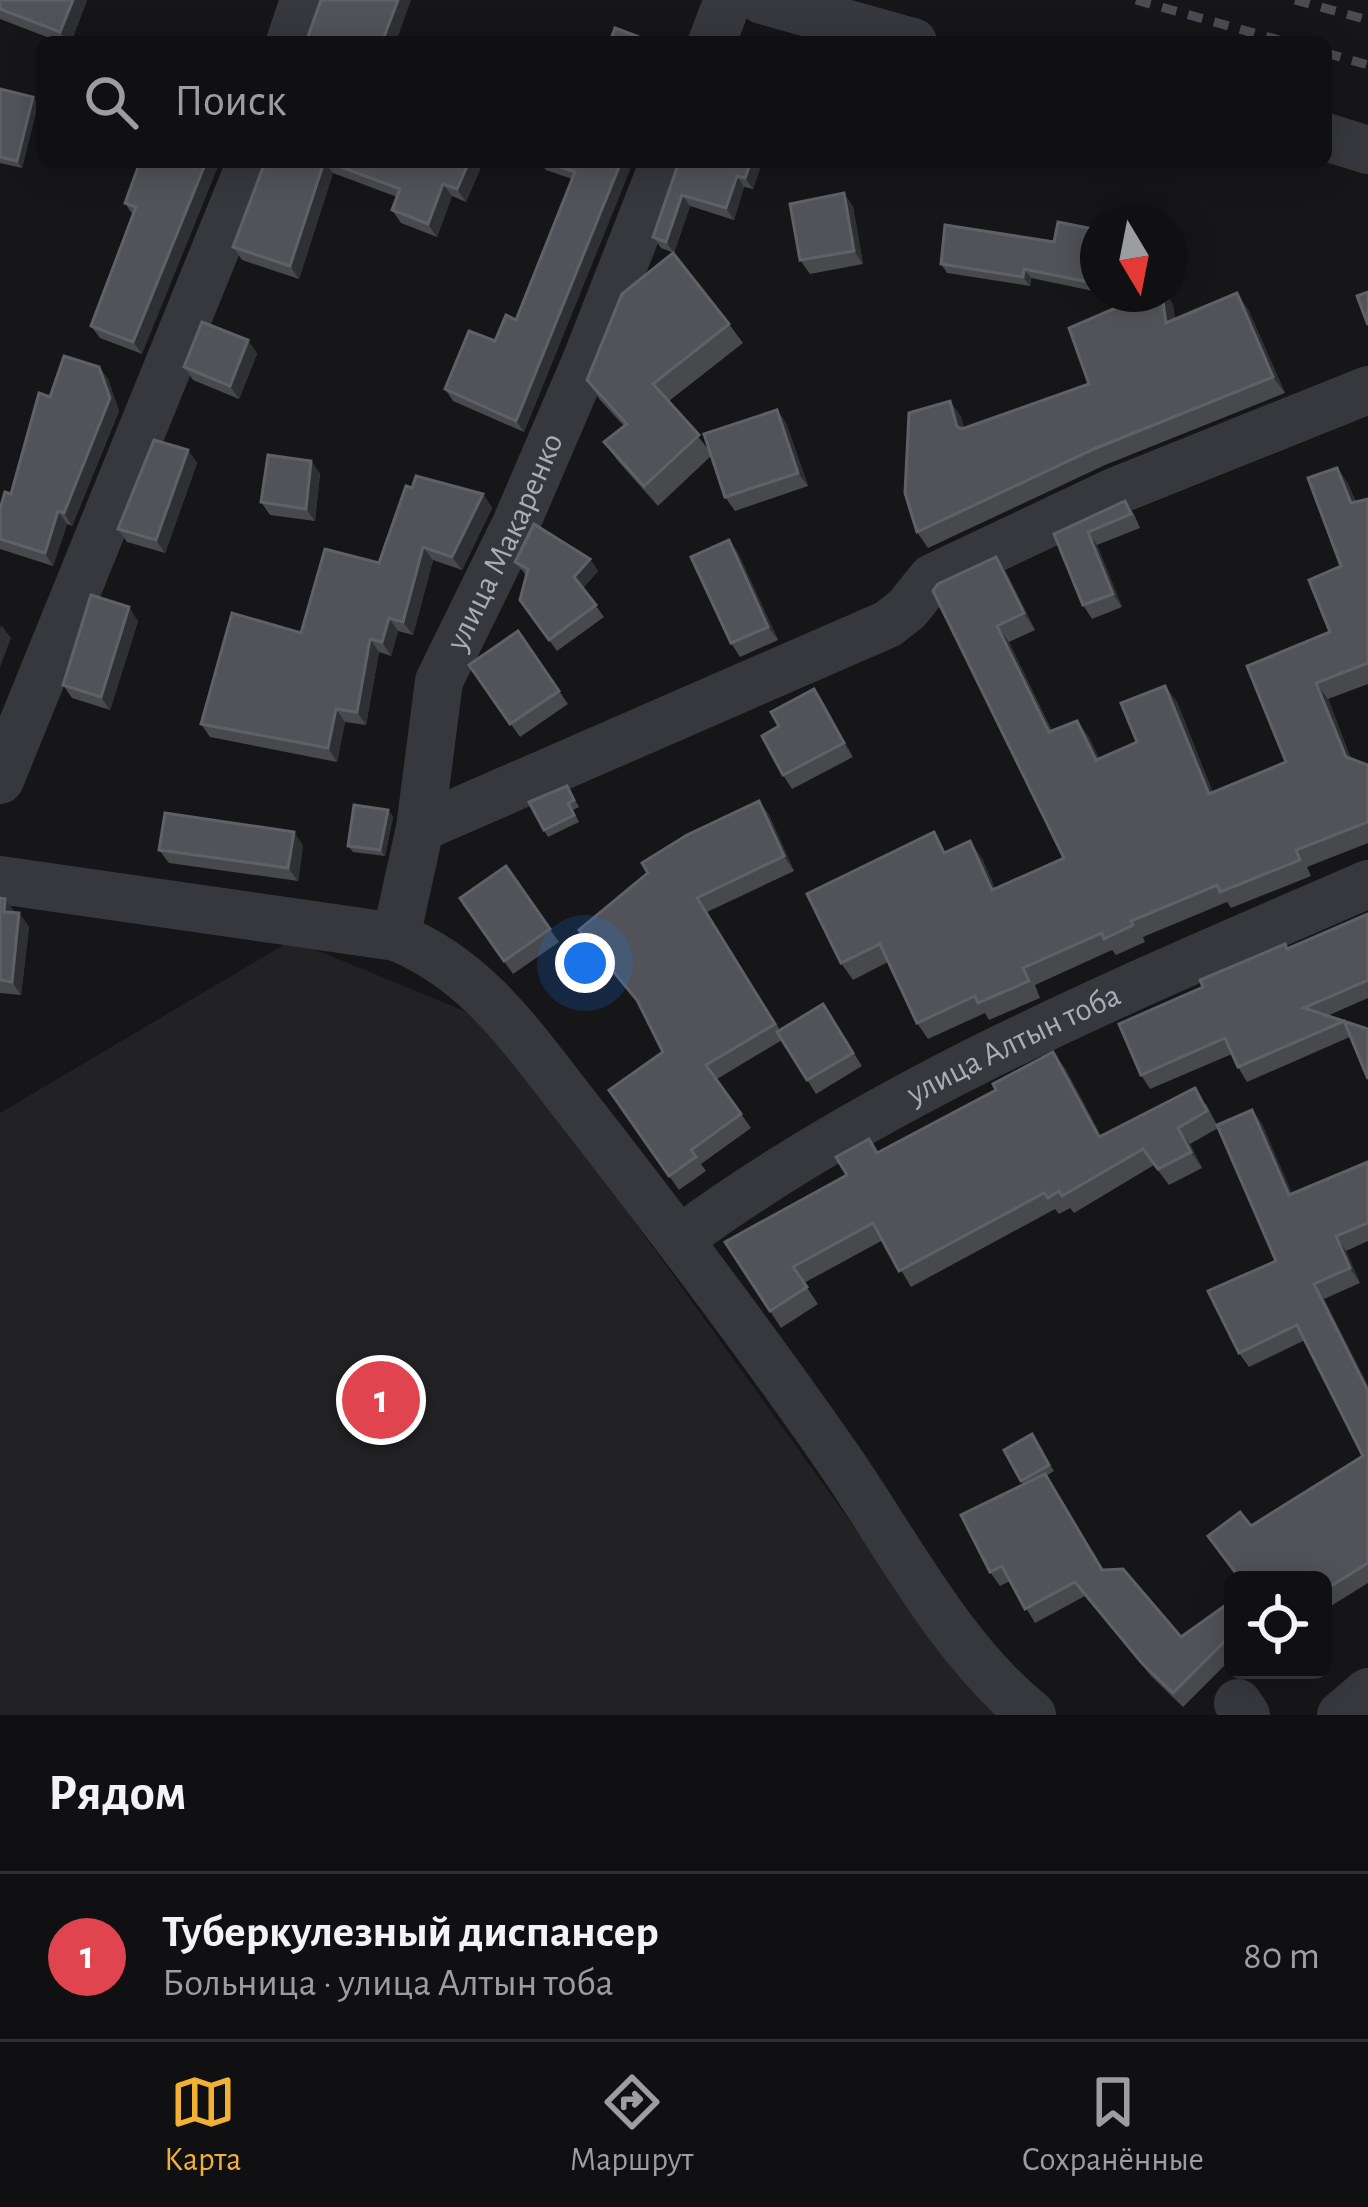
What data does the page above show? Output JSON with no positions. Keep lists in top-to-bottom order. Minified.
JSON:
{"streets":{"street":["улица Макаренко","улица Алтын тоба"]},"north":"bottom","page":{"search":"Поиск","pins":"1","heading":"Рядом","list":[{"mark":"1","name":"Туберкулезный диспансер","note":"Больница · улица Алтын тоба","value":"80 m"}],"nav":["Карта","Маршрут","Сохранённые"]}}
